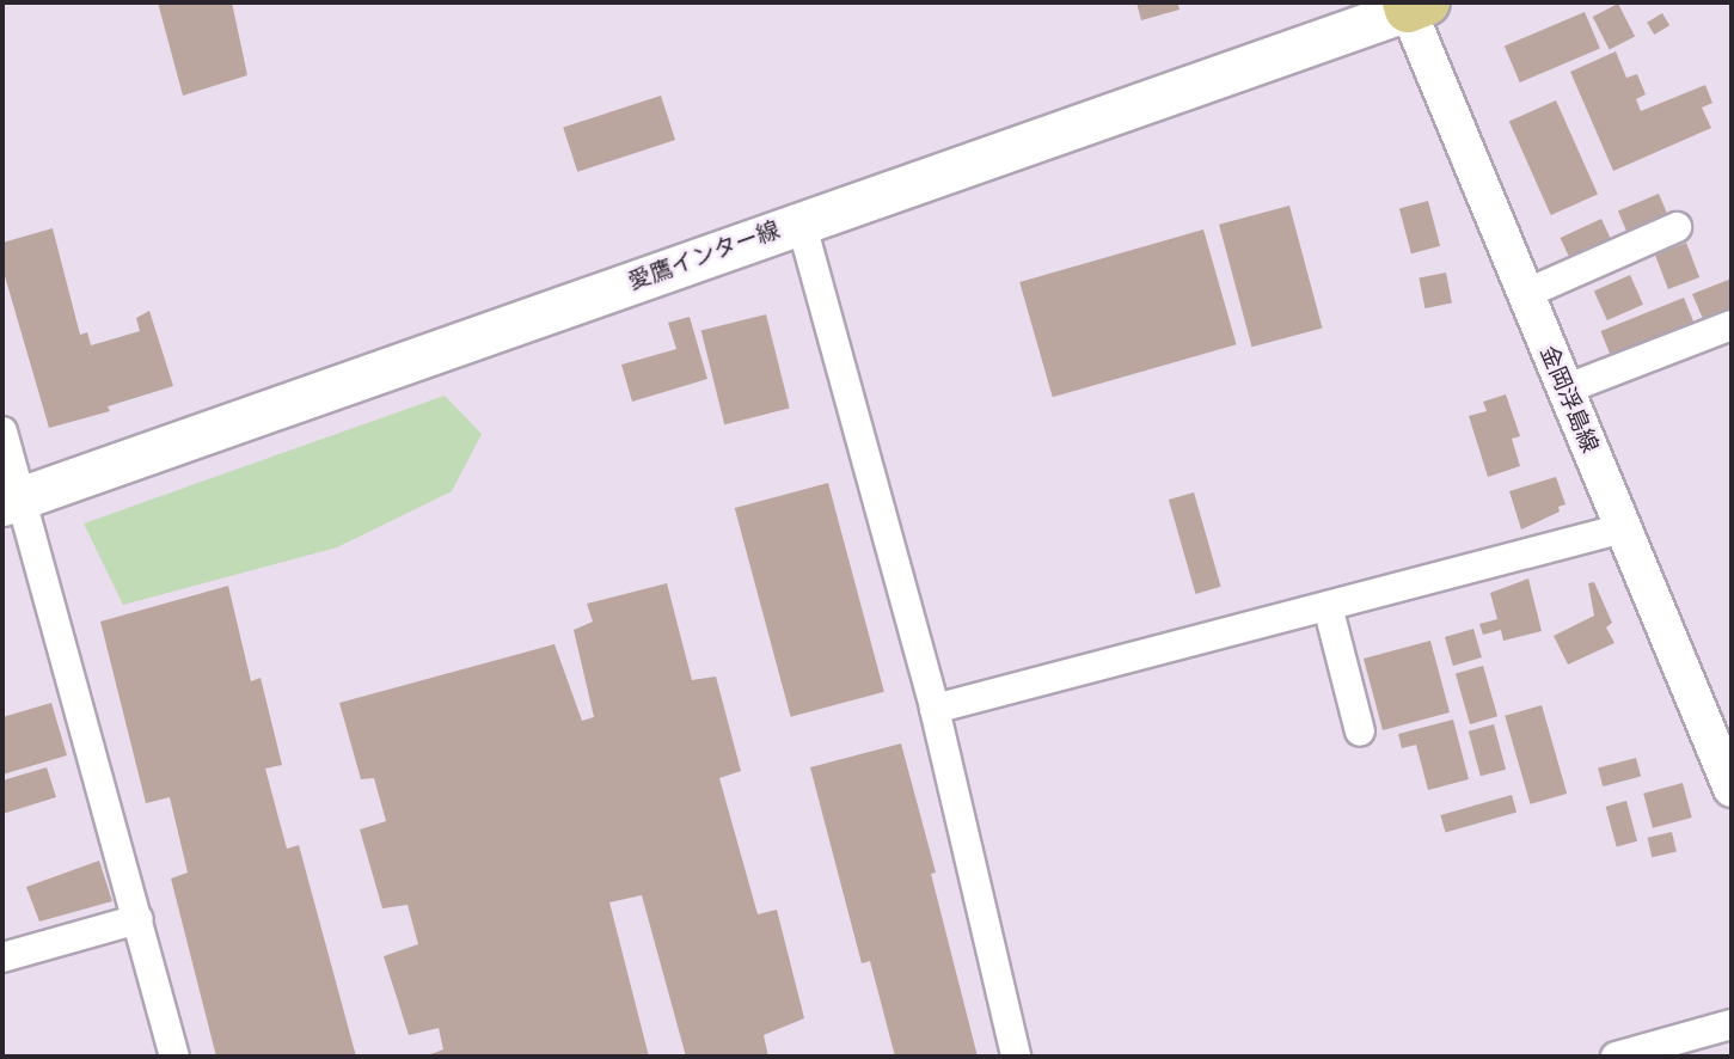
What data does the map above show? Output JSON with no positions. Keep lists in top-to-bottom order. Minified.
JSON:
{"streets":{"main road":["愛鷹インター線"],"street":["金岡浮島線"]},"crossings":[["愛鷹インター線","金岡浮島線"]]}
